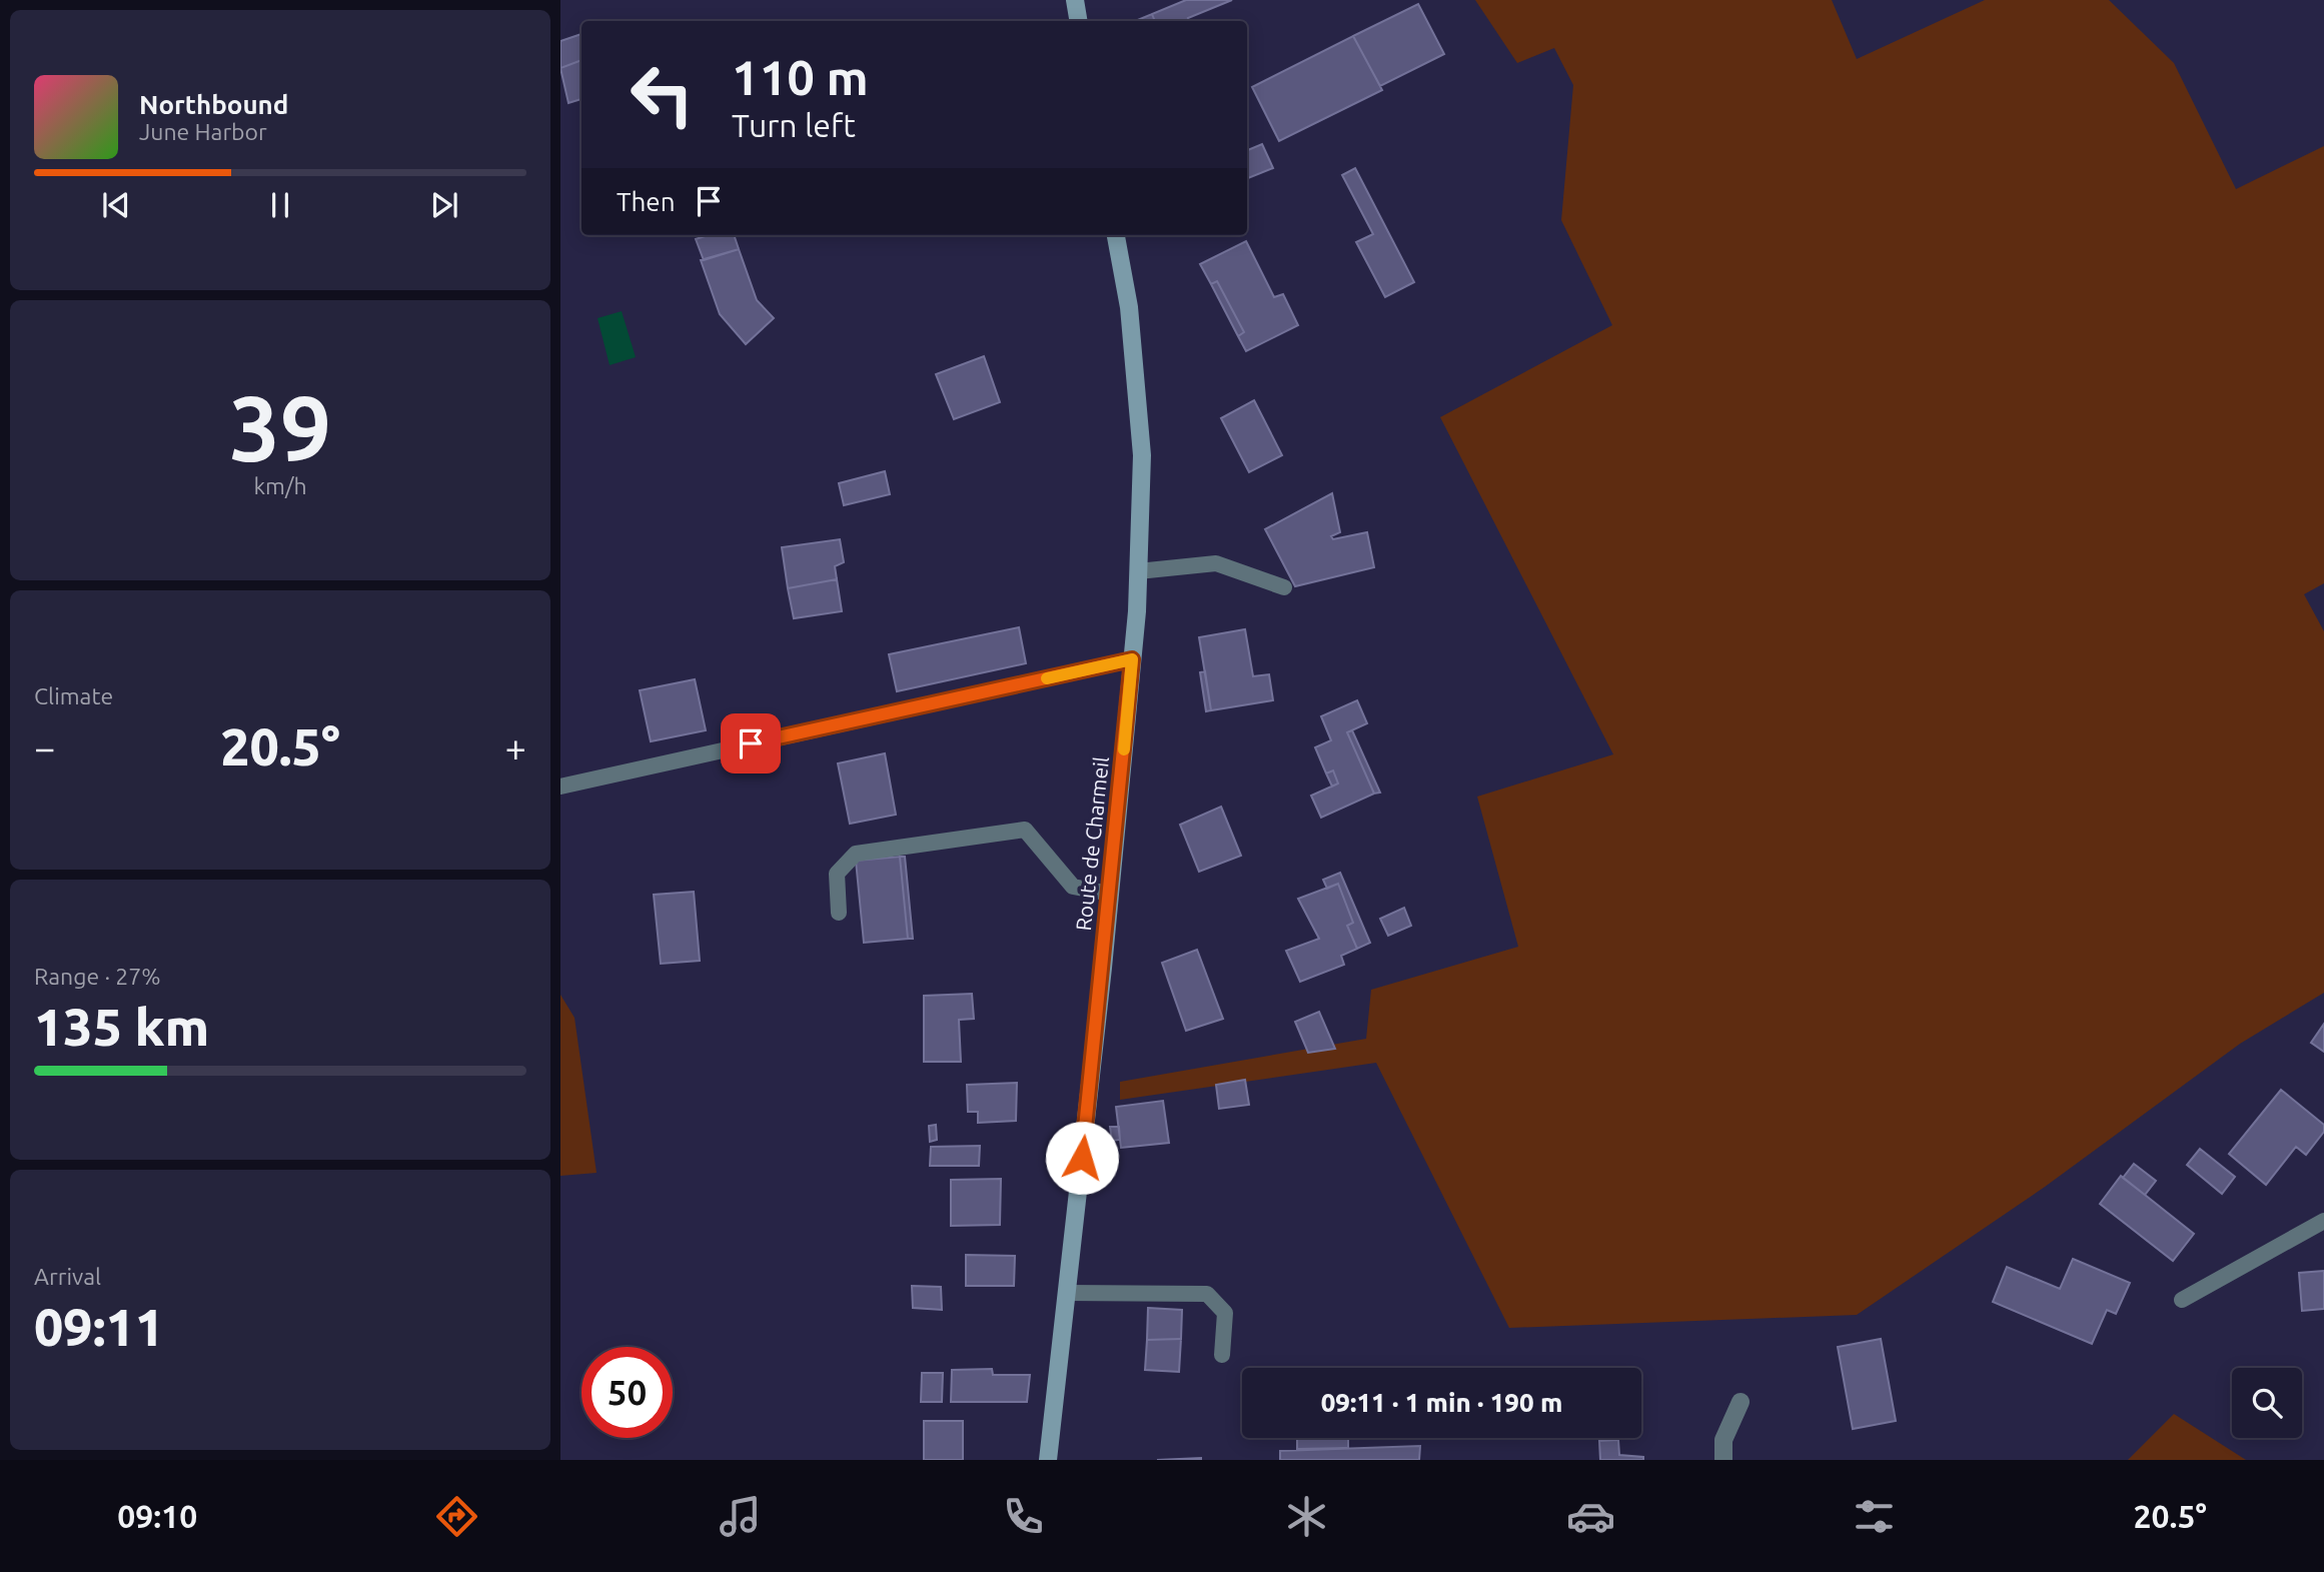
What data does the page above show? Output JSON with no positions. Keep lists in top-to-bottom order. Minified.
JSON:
{"streets":{"main road":["Route de Charmeil"]},"page":{"turn":["110 m","Turn left"],"song":["Northbound","June Harbor"],"then":"Then","tile":[["39","km/h"],"Climate",["Range · 27%","135 km"],["Arrival","09:11"]],"heat":["−","20.5°","+"],"limit":"50","trip":"09:11 · 1 min · 190 m","tabs":["09:10","20.5°"]}}
